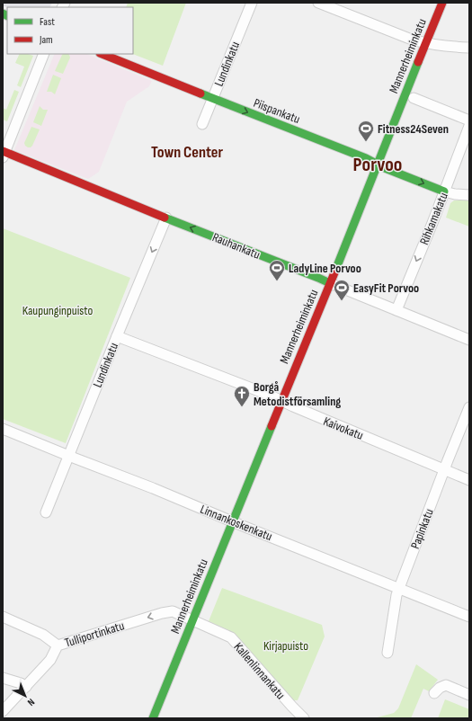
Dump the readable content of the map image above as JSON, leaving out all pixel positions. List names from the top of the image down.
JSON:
{
  "streets": {
    "main road": ["Mannerheiminkatu", "Piispankatu", "Rauhankatu"],
    "street": [
      "Lundinkatu",
      "Rihkamakatu",
      "Kaivokatu",
      "Linnankoskenkatu",
      "Papinkatu",
      "Tulliportinkatu",
      "Kallenlinnankatu"
    ]
  },
  "crossings": [
    ["Mannerheiminkatu", "Piispankatu"],
    ["Mannerheiminkatu", "Rauhankatu"],
    ["Mannerheiminkatu", "Kaivokatu"],
    ["Mannerheiminkatu", "Linnankoskenkatu"],
    ["Mannerheiminkatu", "Tulliportinkatu"],
    ["Mannerheiminkatu", "Kallenlinnankatu"],
    ["Lundinkatu", "Piispankatu"],
    ["Lundinkatu", "Rauhankatu"],
    ["Lundinkatu", "Kaivokatu"],
    ["Lundinkatu", "Linnankoskenkatu"],
    ["Piispankatu", "Rihkamakatu"],
    ["Rihkamakatu", "Rauhankatu"],
    ["Kaivokatu", "Papinkatu"],
    ["Linnankoskenkatu", "Papinkatu"],
    ["Tulliportinkatu", "Kallenlinnankatu"]
  ],
  "one_way": [
    "Piispankatu",
    "Rihkamakatu",
    "Rauhankatu",
    "Tulliportinkatu"
  ],
  "districts": ["Town Center", "Porvoo"],
  "parks": ["Kaupunginpuisto", "Kirjapuisto"],
  "places": {
    "sports": ["Fitness24Seven", "LadyLine Porvoo", "EasyFit Porvoo"],
    "church": ["Borgå Metodistförsamling"]
  },
  "legend": ["Fast", "Jam"],
  "north": "bottom right"
}
